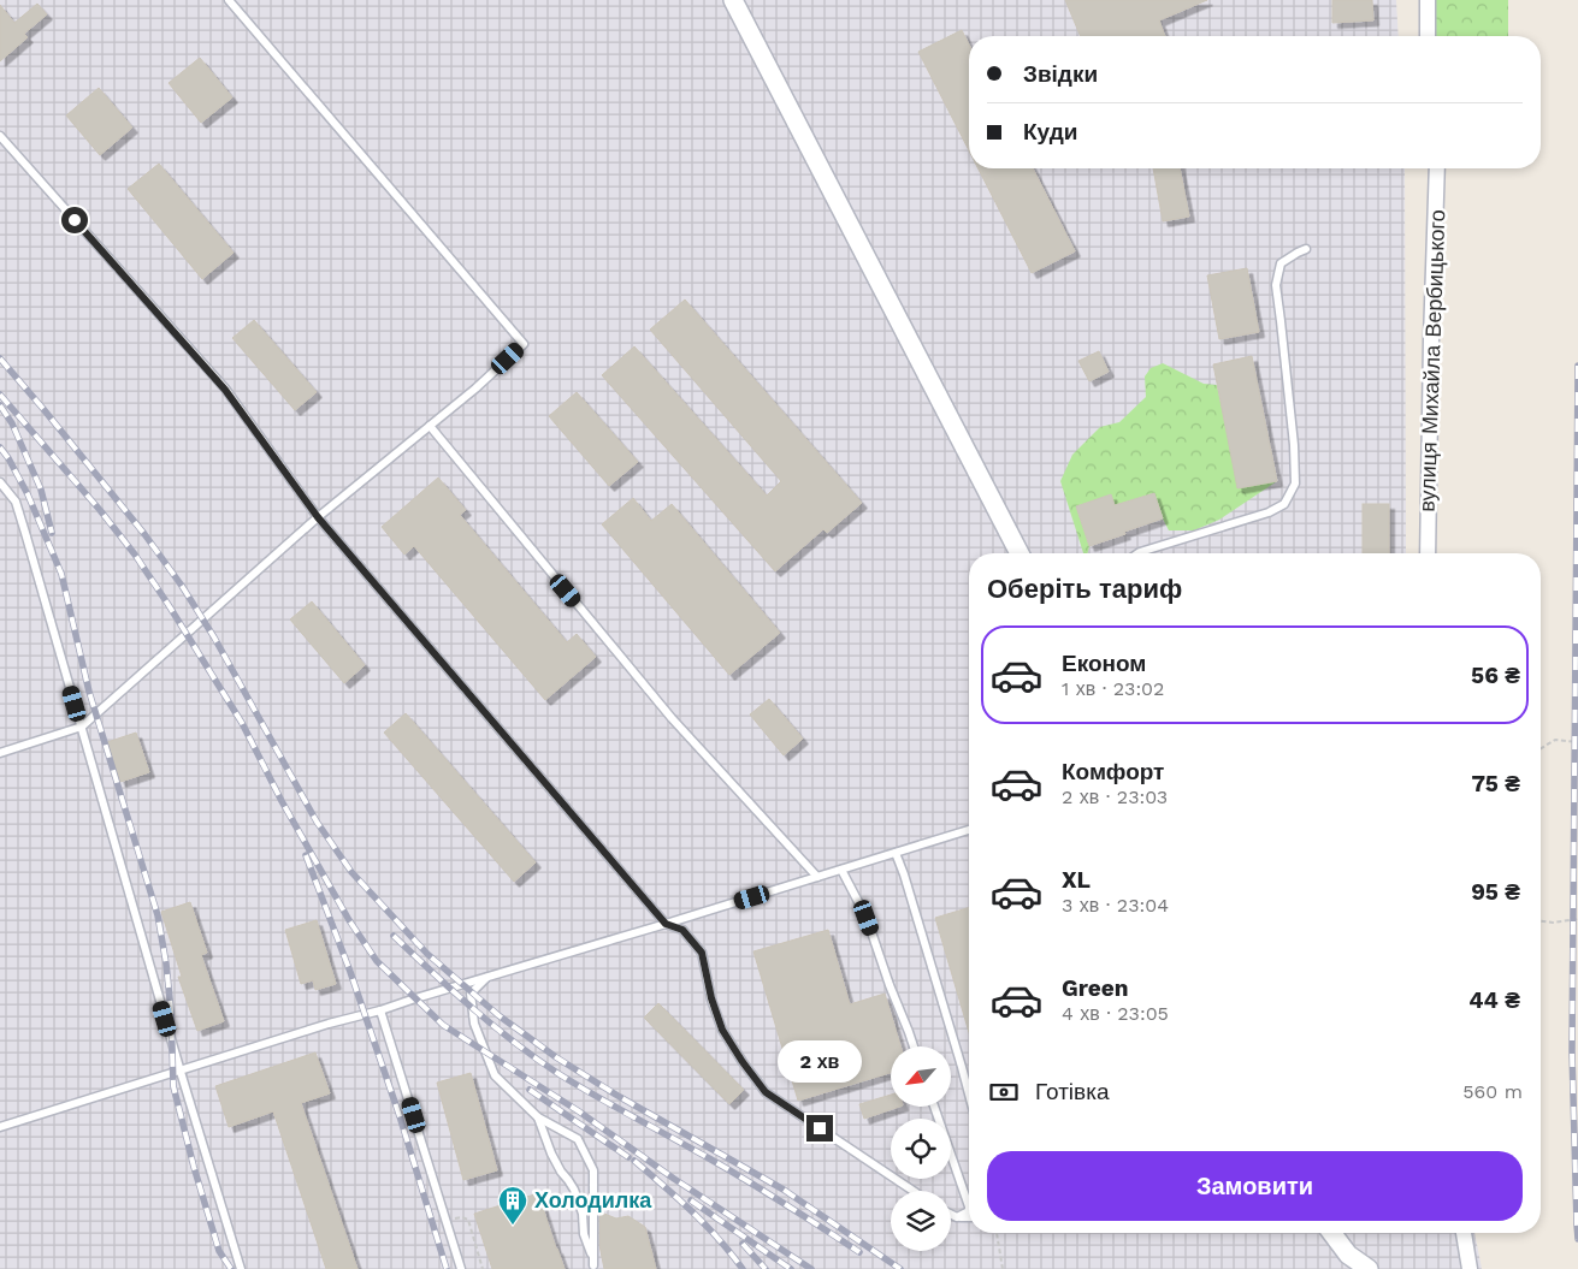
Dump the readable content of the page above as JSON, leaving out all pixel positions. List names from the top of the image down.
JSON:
{
  "streets": {
    "street": ["вулиця Михайла Вербицького"]
  },
  "places": {
    "building": ["Холодилка"]
  },
  "north": "bottom left",
  "page": {
    "banner": ["Звідки", "Куди"],
    "heading": "Оберіть тариф",
    "list": [
      {
        "name": "Економ",
        "note": "1 хв · 23:02",
        "value": "56 ₴"
      },
      {
        "name": "Комфорт",
        "note": "2 хв · 23:03",
        "value": "75 ₴"
      },
      {
        "name": "XL",
        "note": "3 хв · 23:04",
        "value": "95 ₴"
      },
      {
        "name": "Green",
        "note": "4 хв · 23:05",
        "value": "44 ₴"
      }
    ],
    "bubble": "2 хв",
    "pay": ["Готівка", "560 m"],
    "buttons": "Замовити"
  }
}
